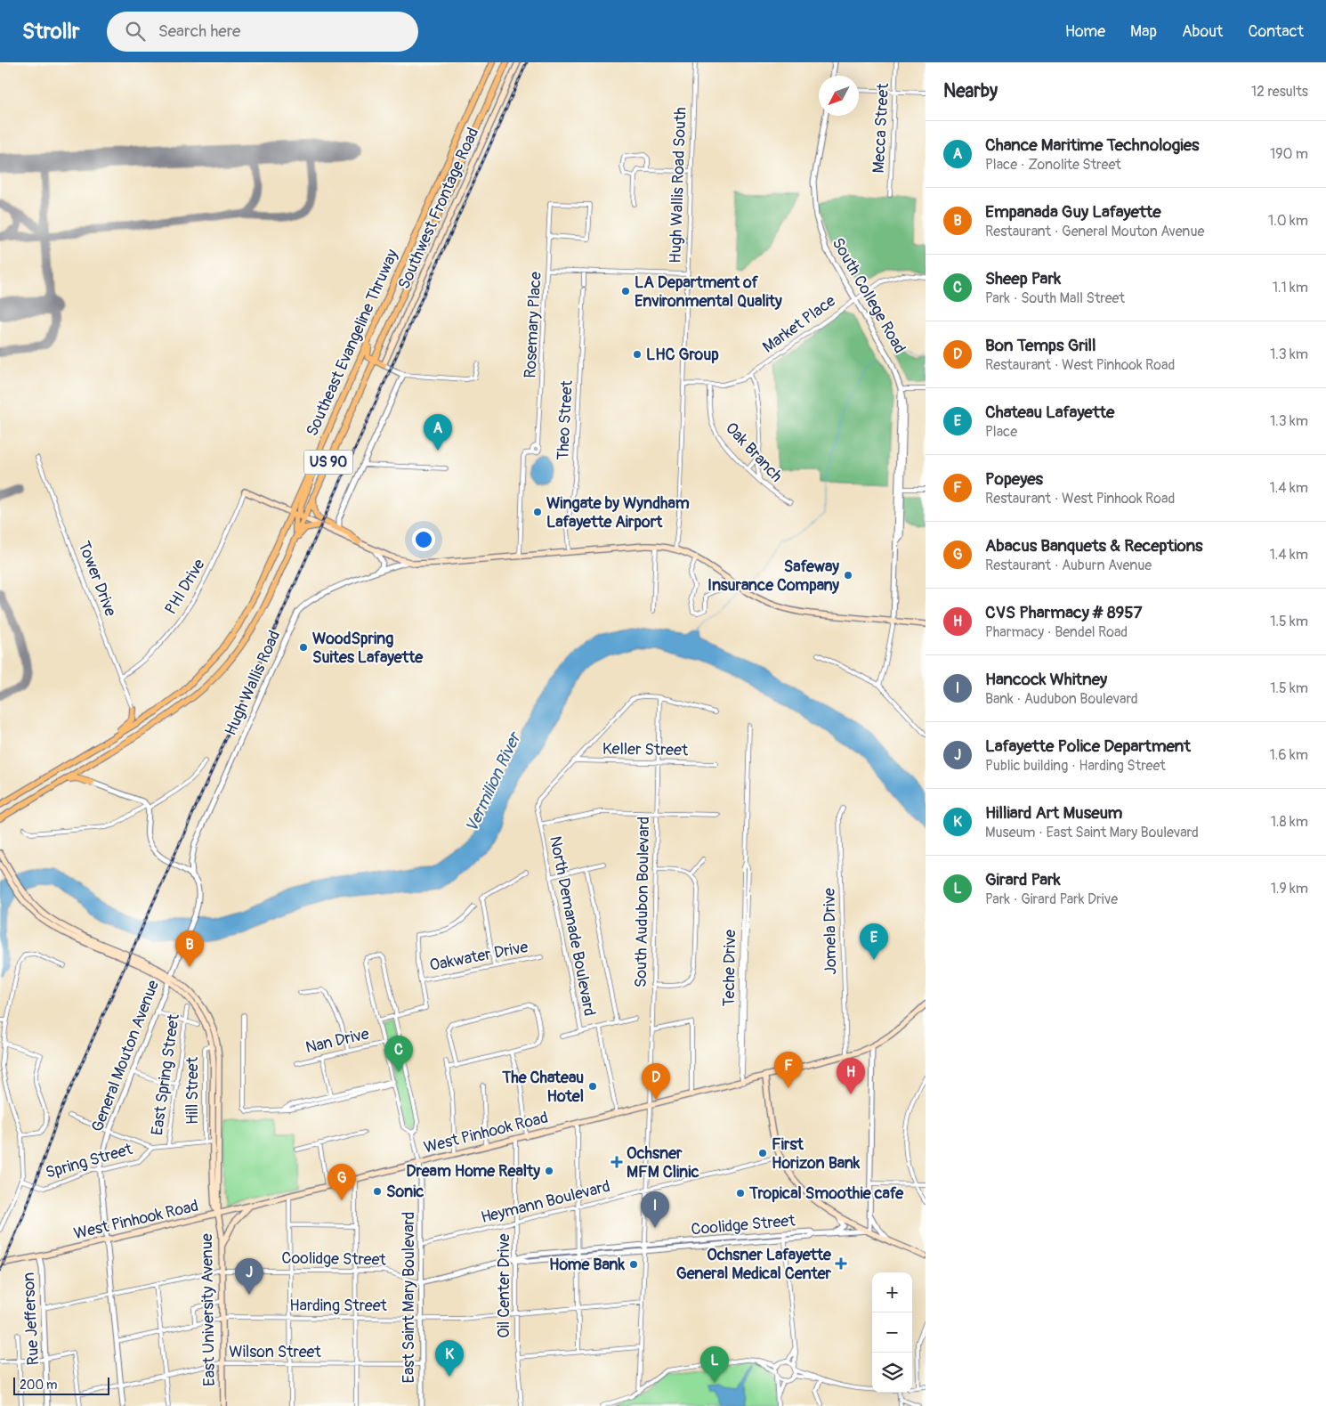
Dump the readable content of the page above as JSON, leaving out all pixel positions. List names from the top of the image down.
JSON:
{
  "streets": {
    "highway": ["Southeast Evangeline Thruway", "US 90"],
    "main road": ["Southwest Frontage Road", "West Pinhook Road", "East University Avenue"],
    "street": [
      "Mecca Street",
      "Hugh Wallis Road South",
      "South College Road",
      "Market Place",
      "Rosemary Place",
      "Theo Street",
      "Oak Branch",
      "Tower Drive",
      "PHI Drive",
      "Hugh Wallis Road",
      "Keller Street",
      "South Audubon Boulevard",
      "North Demanade Boulevard",
      "Jomela Drive",
      "Oakwater Drive",
      "Teche Drive",
      "Nan Drive",
      "General Mouton Avenue",
      "East Spring Street",
      "Hill Street",
      "Spring Street",
      "Heymann Boulevard",
      "Coolidge Street",
      "Oil Center Drive",
      "East Saint Mary Boulevard",
      "Harding Street",
      "Rue Jefferson",
      "Wilson Street"
    ]
  },
  "crossings": [
    ["Hugh Wallis Road South", "Market Place"],
    ["South College Road", "Market Place"],
    ["Market Place", "Oak Branch"],
    ["Southeast Evangeline Thruway", "US 90"],
    ["Tower Drive", "PHI Drive"],
    ["Hugh Wallis Road", "General Mouton Avenue"],
    ["Keller Street", "South Audubon Boulevard"],
    ["Keller Street", "North Demanade Boulevard"],
    ["South Audubon Boulevard", "North Demanade Boulevard"],
    ["South Audubon Boulevard", "West Pinhook Road"],
    ["South Audubon Boulevard", "Heymann Boulevard"],
    ["South Audubon Boulevard", "Coolidge Street"],
    ["South Audubon Boulevard", "Harding Street"],
    ["Jomela Drive", "West Pinhook Road"],
    ["Teche Drive", "West Pinhook Road"],
    ["General Mouton Avenue", "West Pinhook Road"],
    ["General Mouton Avenue", "Spring Street"],
    ["General Mouton Avenue", "Coolidge Street"],
    ["General Mouton Avenue", "Harding Street"],
    ["General Mouton Avenue", "East University Avenue"],
    ["General Mouton Avenue", "Wilson Street"],
    ["East Spring Street", "Spring Street"],
    ["Hill Street", "Spring Street"],
    ["Hill Street", "East University Avenue"],
    ["West Pinhook Road", "Oil Center Drive"],
    ["West Pinhook Road", "East Saint Mary Boulevard"],
    ["West Pinhook Road", "East University Avenue"],
    ["West Pinhook Road", "Rue Jefferson"],
    ["Spring Street", "East University Avenue"],
    ["Heymann Boulevard", "Oil Center Drive"],
    ["Heymann Boulevard", "East Saint Mary Boulevard"],
    ["Coolidge Street", "Oil Center Drive"],
    ["Coolidge Street", "East Saint Mary Boulevard"],
    ["Coolidge Street", "East University Avenue"],
    ["Coolidge Street", "Rue Jefferson"],
    ["Oil Center Drive", "Harding Street"],
    ["East Saint Mary Boulevard", "Harding Street"],
    ["East Saint Mary Boulevard", "Wilson Street"],
    ["Harding Street", "East University Avenue"],
    ["East University Avenue", "Wilson Street"]
  ],
  "water": ["Vermilion River"],
  "places": {
    "other": [
      "LA Department of Environmental Quality",
      "LHC Group",
      "Wingate by Wyndham Lafayette Airport",
      "Safeway Insurance Company",
      "WoodSpring Suites Lafayette",
      "The Chateau Hotel",
      "First Horizon Bank",
      "Dream Home Realty",
      "Sonic",
      "Tropical Smoothie cafe",
      "Home Bank"
    ],
    "health": ["Ochsner MFM Clinic", "Ochsner Lafayette General Medical Center"]
  },
  "scale_bar": "200 m",
  "north": "bottom left",
  "page": {
    "header": "Strollr",
    "search": "Search here",
    "nav": [
      "Home",
      "Map",
      "About",
      "Contact"
    ],
    "heading": ["Nearby", "12 results"],
    "list": [
      {
        "mark": "A",
        "name": "Chance Maritime Technologies",
        "note": "Place · Zonolite Street",
        "value": "190 m"
      },
      {
        "mark": "B",
        "name": "Empanada Guy Lafayette",
        "note": "Restaurant · General Mouton Avenue",
        "value": "1.0 km"
      },
      {
        "mark": "C",
        "name": "Sheep Park",
        "note": "Park · South Mall Street",
        "value": "1.1 km"
      },
      {
        "mark": "D",
        "name": "Bon Temps Grill",
        "note": "Restaurant · West Pinhook Road",
        "value": "1.3 km"
      },
      {
        "mark": "E",
        "name": "Chateau Lafayette",
        "note": "Place",
        "value": "1.3 km"
      },
      {
        "mark": "F",
        "name": "Popeyes",
        "note": "Restaurant · West Pinhook Road",
        "value": "1.4 km"
      },
      {
        "mark": "G",
        "name": "Abacus Banquets & Receptions",
        "note": "Restaurant · Auburn Avenue",
        "value": "1.4 km"
      },
      {
        "mark": "H",
        "name": "CVS Pharmacy # 8957",
        "note": "Pharmacy · Bendel Road",
        "value": "1.5 km"
      },
      {
        "mark": "I",
        "name": "Hancock Whitney",
        "note": "Bank · Audubon Boulevard",
        "value": "1.5 km"
      },
      {
        "mark": "J",
        "name": "Lafayette Police Department",
        "note": "Public building · Harding Street",
        "value": "1.6 km"
      },
      {
        "mark": "K",
        "name": "Hilliard Art Museum",
        "note": "Museum · East Saint Mary Boulevard",
        "value": "1.8 km"
      },
      {
        "mark": "L",
        "name": "Girard Park",
        "note": "Park · Girard Park Drive",
        "value": "1.9 km"
      }
    ],
    "pins": [
      "A",
      "E",
      "B",
      "C",
      "F",
      "H",
      "D",
      "G",
      "I",
      "J",
      "K",
      "L"
    ],
    "map_buttons": ["+", "−"],
    "scale": "200 m"
  }
}
